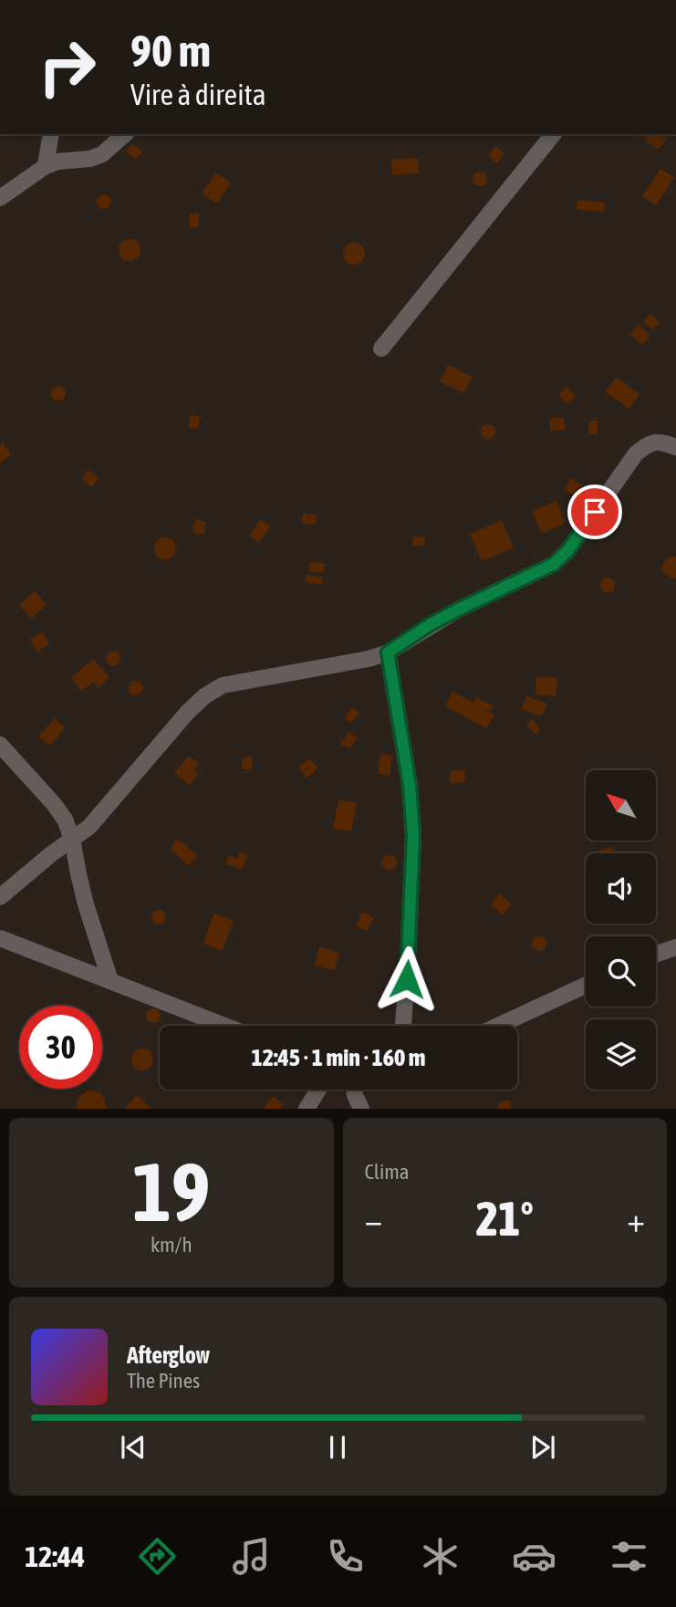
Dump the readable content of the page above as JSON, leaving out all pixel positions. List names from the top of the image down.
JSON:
{
  "north": "top left",
  "page": {
    "turn": ["90 m", "Vire à direita"],
    "limit": "30",
    "trip": "12:45 · 1 min · 160 m",
    "tile": [
      ["19", "km/h"],
      "Clima"
    ],
    "heat": ["−", "21°", "+"],
    "song": ["Afterglow", "The Pines"],
    "tabs": "12:44"
  }
}
